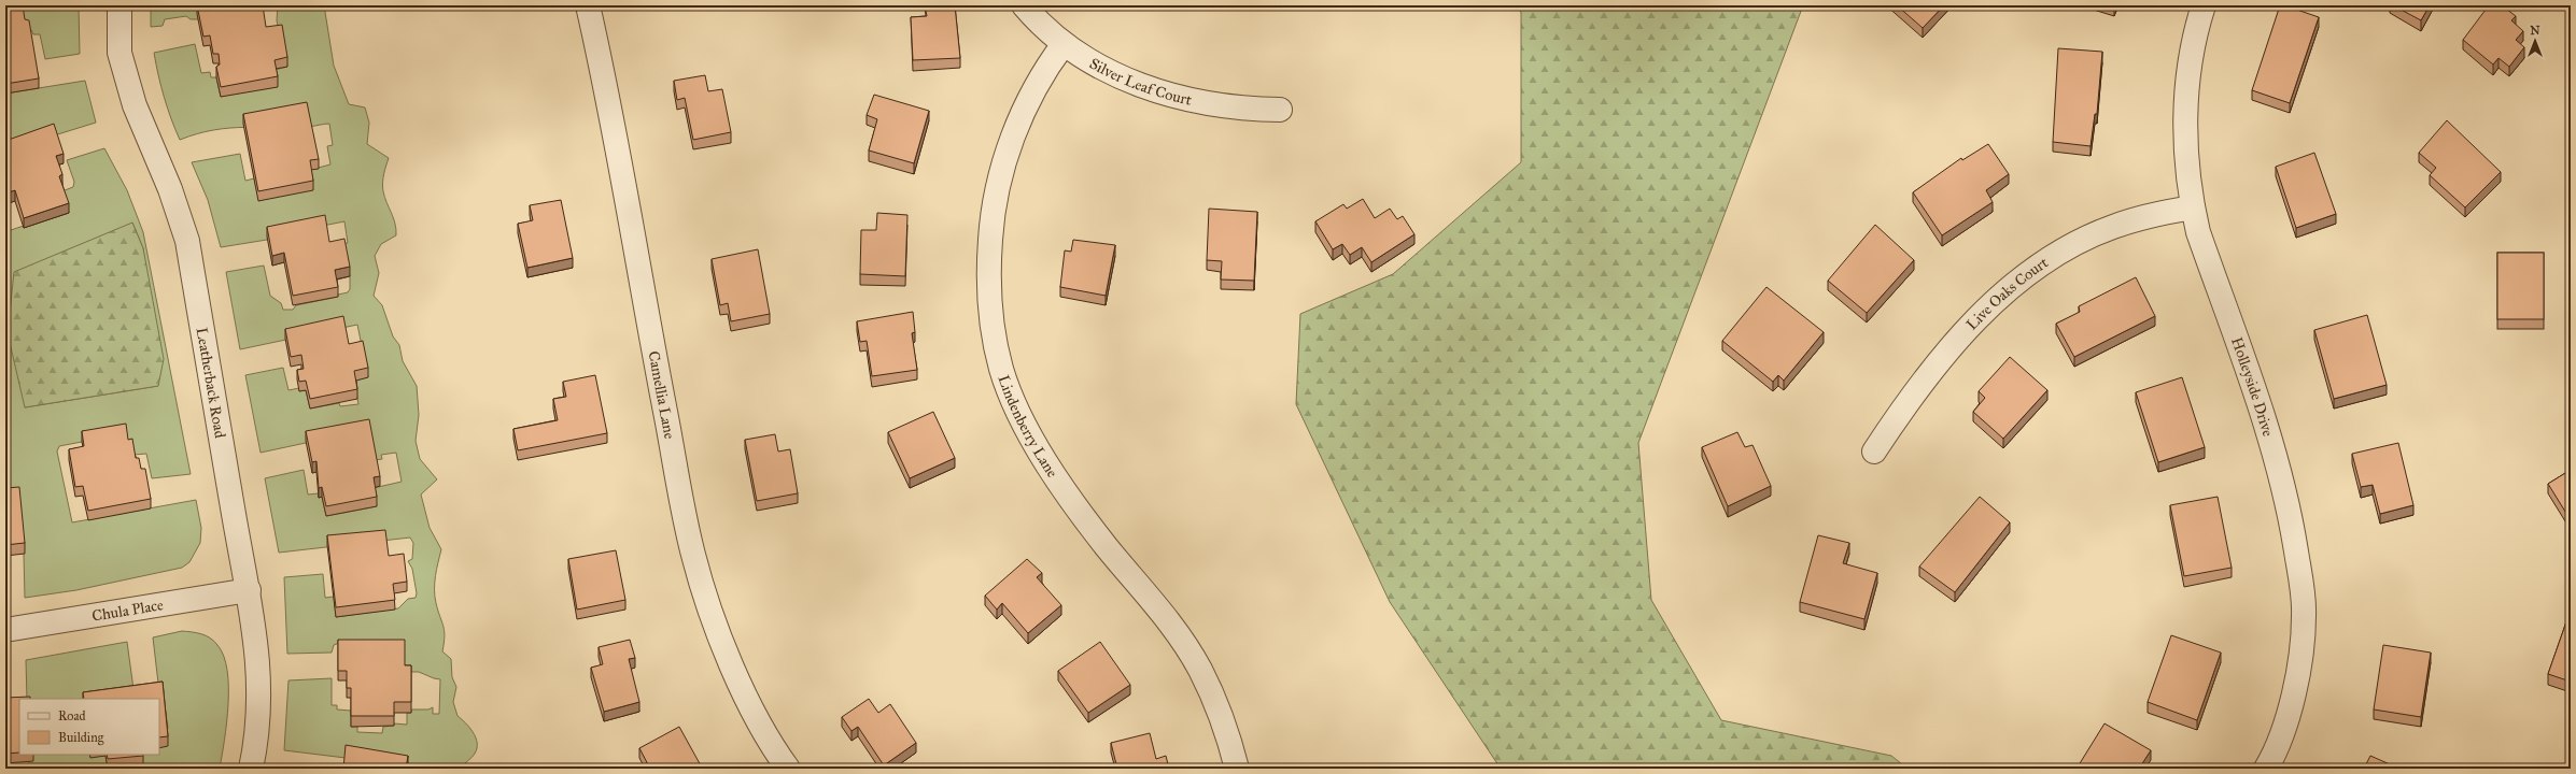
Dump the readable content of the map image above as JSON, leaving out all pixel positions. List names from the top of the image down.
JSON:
{
  "streets": {
    "street": [
      "Silver Leaf Court",
      "Live Oaks Court",
      "Leatherback Road",
      "Holleyside Drive",
      "Camellia Lane",
      "Lindenberry Lane",
      "Chula Place"
    ]
  },
  "crossings": [
    ["Silver Leaf Court", "Lindenberry Lane"],
    ["Live Oaks Court", "Holleyside Drive"],
    ["Leatherback Road", "Chula Place"]
  ],
  "legend": ["Road", "Building"],
  "north": "top"
}
